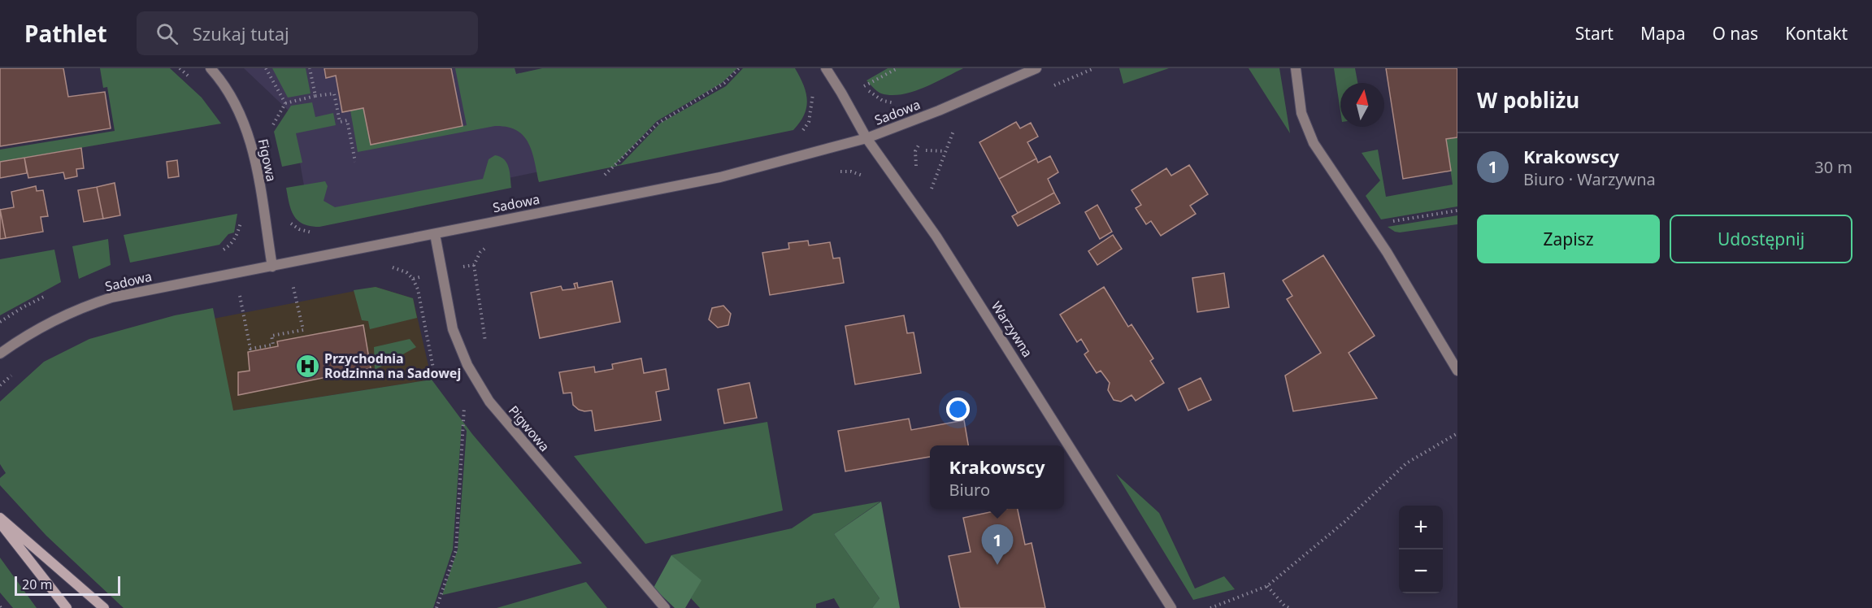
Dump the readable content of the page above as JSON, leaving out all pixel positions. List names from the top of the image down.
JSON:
{
  "streets": {
    "street": [
      "Sadowa",
      "Figowa",
      "Warzywna",
      "Pigwowa"
    ]
  },
  "crossings": [
    ["Sadowa", "Figowa"],
    ["Sadowa", "Warzywna"],
    ["Sadowa", "Pigwowa"]
  ],
  "places": {
    "hospital": ["Przychodnia Rodzinna na Sadowej"]
  },
  "scale_bar": "20 m",
  "north": "top",
  "page": {
    "header": "Pathlet",
    "search": "Szukaj tutaj",
    "nav": [
      "Start",
      "Mapa",
      "O nas",
      "Kontakt"
    ],
    "heading": "W pobliżu",
    "list": [
      {
        "mark": "1",
        "name": "Krakowscy",
        "note": "Biuro · Warzywna",
        "value": "30 m"
      }
    ],
    "buttons": ["Zapisz", "Udostępnij"],
    "popup": ["Krakowscy", "Biuro"],
    "map_buttons": ["+", "−"],
    "pins": "1",
    "scale": "20 m"
  }
}
